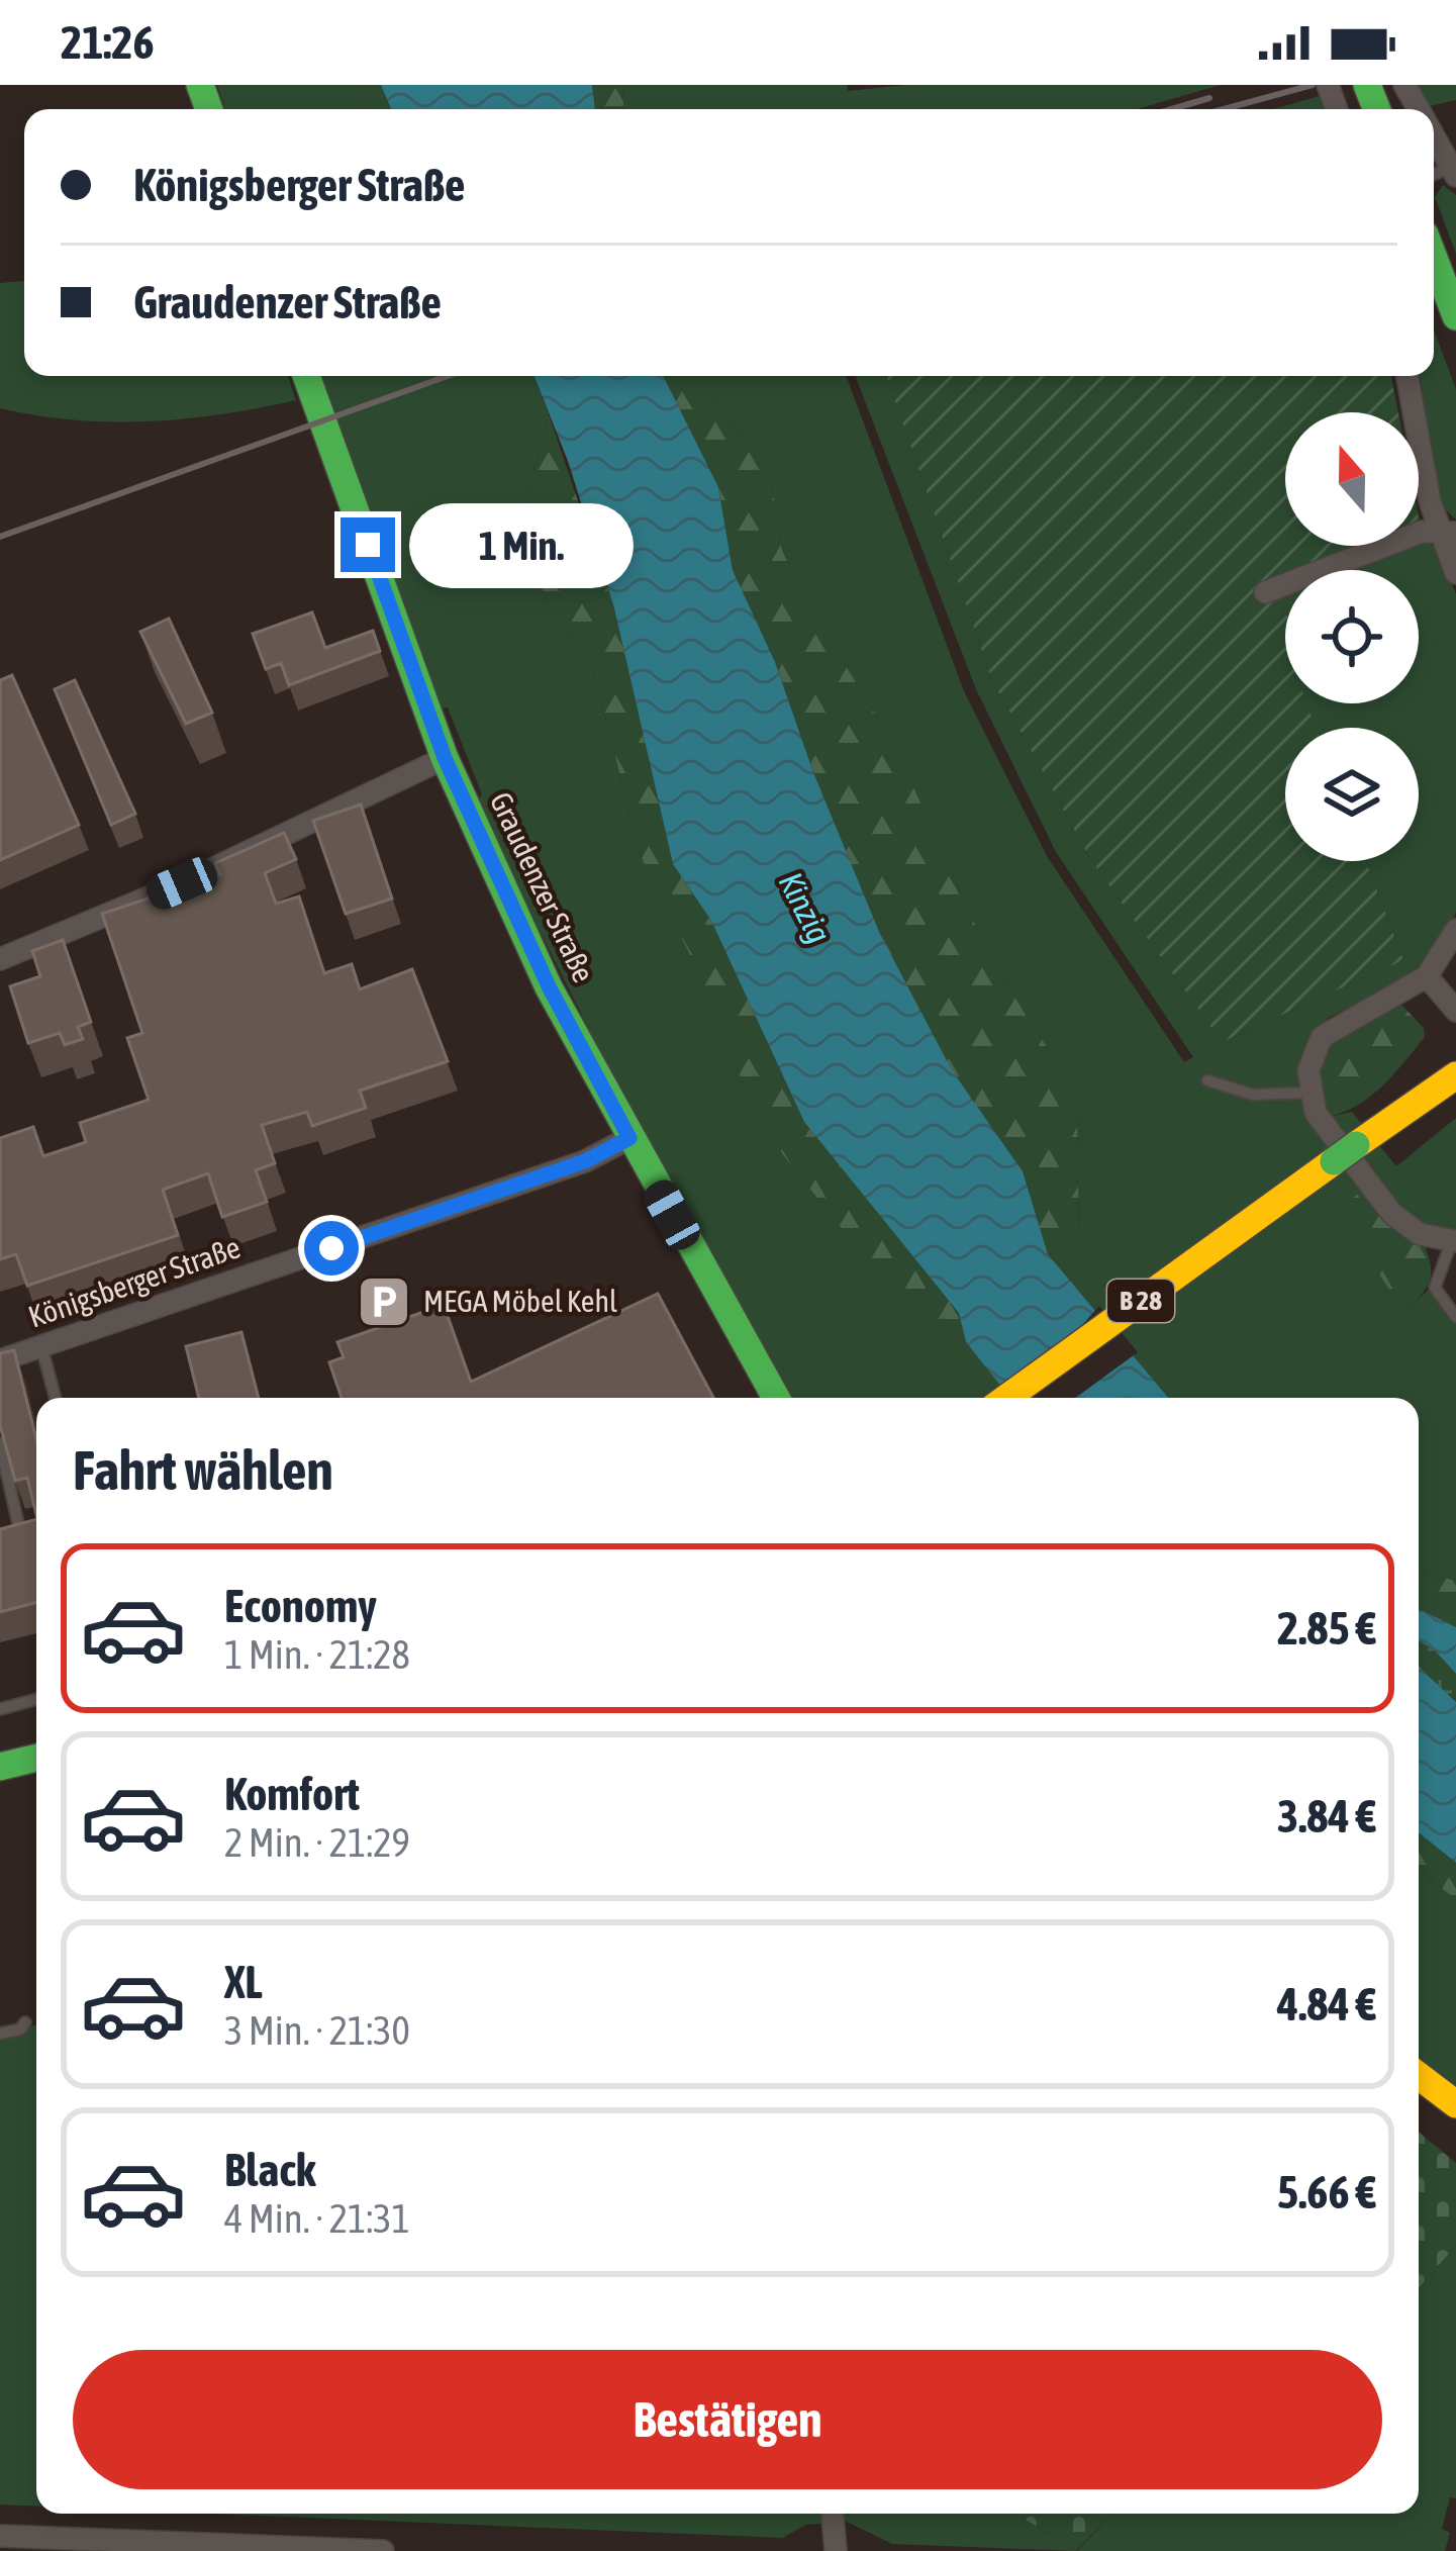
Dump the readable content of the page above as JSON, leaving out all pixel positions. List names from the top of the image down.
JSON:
{
  "streets": {
    "main road": ["Graudenzer Straße", "B 28"],
    "street": ["Königsberger Straße"]
  },
  "crossings": [
    ["Graudenzer Straße", "Königsberger Straße"]
  ],
  "water": ["Kinzig"],
  "places": {
    "parking": ["MEGA Möbel Kehl"]
  },
  "north": "top",
  "page": {
    "status": "21:26",
    "banner": ["Königsberger Straße", "Graudenzer Straße"],
    "bubble": "1 Min.",
    "heading": "Fahrt wählen",
    "list": [
      {
        "name": "Economy",
        "note": "1 Min. · 21:28",
        "value": "2.85 €"
      },
      {
        "name": "Komfort",
        "note": "2 Min. · 21:29",
        "value": "3.84 €"
      },
      {
        "name": "XL",
        "note": "3 Min. · 21:30",
        "value": "4.84 €"
      },
      {
        "name": "Black",
        "note": "4 Min. · 21:31",
        "value": "5.66 €"
      }
    ],
    "buttons": "Bestätigen"
  }
}
